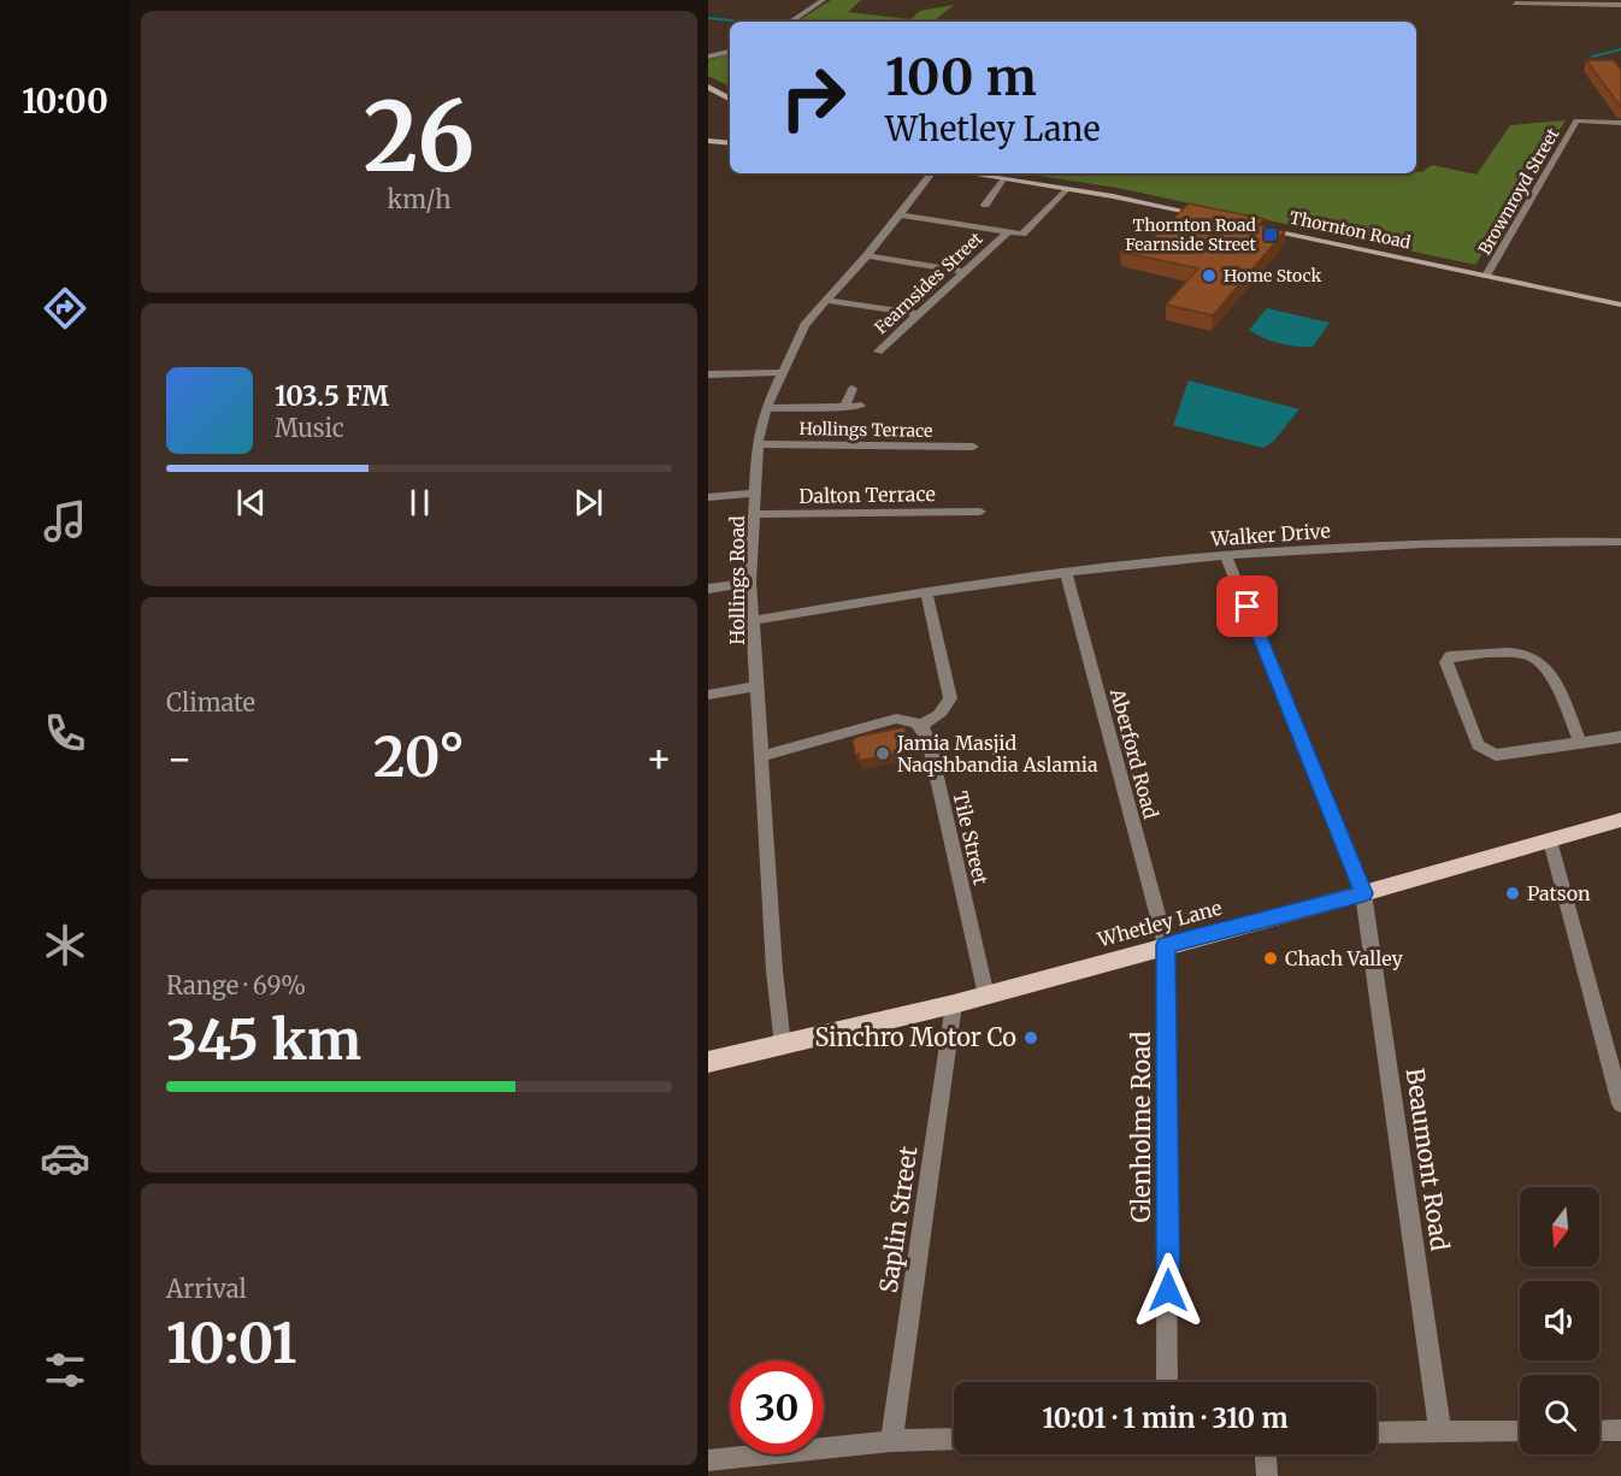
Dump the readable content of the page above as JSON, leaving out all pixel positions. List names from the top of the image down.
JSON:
{
  "streets": {
    "main road": ["Thornton Road", "Whetley Lane"],
    "street": [
      "Brownroyd Street",
      "Fearnsides Street",
      "Hollings Terrace",
      "Dalton Terrace",
      "Walker Drive",
      "Hollings Road",
      "Aberford Road",
      "Tile Street",
      "Glenholme Road",
      "Beaumont Road",
      "Saplin Street"
    ]
  },
  "crossings": [
    ["Brownroyd Street", "Thornton Road"],
    ["Hollings Terrace", "Hollings Road"],
    ["Dalton Terrace", "Hollings Road"],
    ["Walker Drive", "Hollings Road"],
    ["Walker Drive", "Aberford Road"],
    ["Walker Drive", "Beaumont Road"],
    ["Hollings Road", "Whetley Lane"],
    ["Aberford Road", "Whetley Lane"],
    ["Aberford Road", "Glenholme Road"],
    ["Tile Street", "Whetley Lane"],
    ["Whetley Lane", "Glenholme Road"],
    ["Whetley Lane", "Beaumont Road"],
    ["Whetley Lane", "Saplin Street"]
  ],
  "places": {
    "transit": ["Thornton Road Fearnside Street"],
    "other": [
      "Home Stock",
      "Jamia Masjid Naqshbandia Aslamia",
      "Patson",
      "Chach Valley",
      "Sinchro Motor Co"
    ]
  },
  "north": "bottom",
  "page": {
    "tabs": "10:00",
    "tile": [
      ["26", "km/h"],
      "Climate",
      ["Range · 69%", "345 km"],
      ["Arrival", "10:01"]
    ],
    "turn": ["100 m", "Whetley Lane"],
    "song": ["103.5 FM", "Music"],
    "heat": ["−", "20°", "+"],
    "limit": "30",
    "trip": "10:01 · 1 min · 310 m"
  }
}
